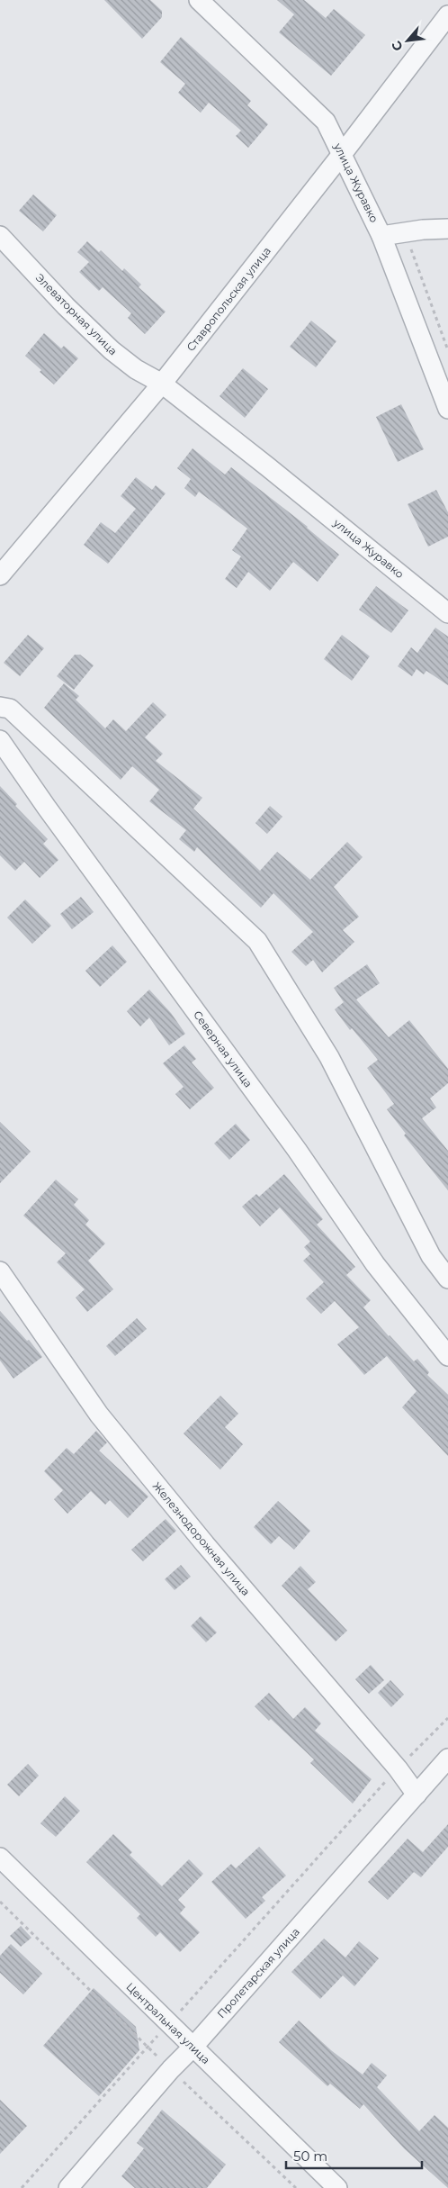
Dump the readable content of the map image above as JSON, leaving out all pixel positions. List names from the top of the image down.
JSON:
{
  "streets": {
    "street": [
      "улица Журавко",
      "Ставропольская улица",
      "Элеваторная улица",
      "Северная улица",
      "Железнодорожная улица",
      "Пролетарская улица",
      "Центральная улица"
    ]
  },
  "crossings": [
    ["улица Журавко", "Ставропольская улица"],
    ["улица Журавко", "Элеваторная улица"],
    ["Ставропольская улица", "Элеваторная улица"],
    ["Железнодорожная улица", "Пролетарская улица"],
    ["Пролетарская улица", "Центральная улица"]
  ],
  "scale_bar": "50 m",
  "north": "bottom left"
}
